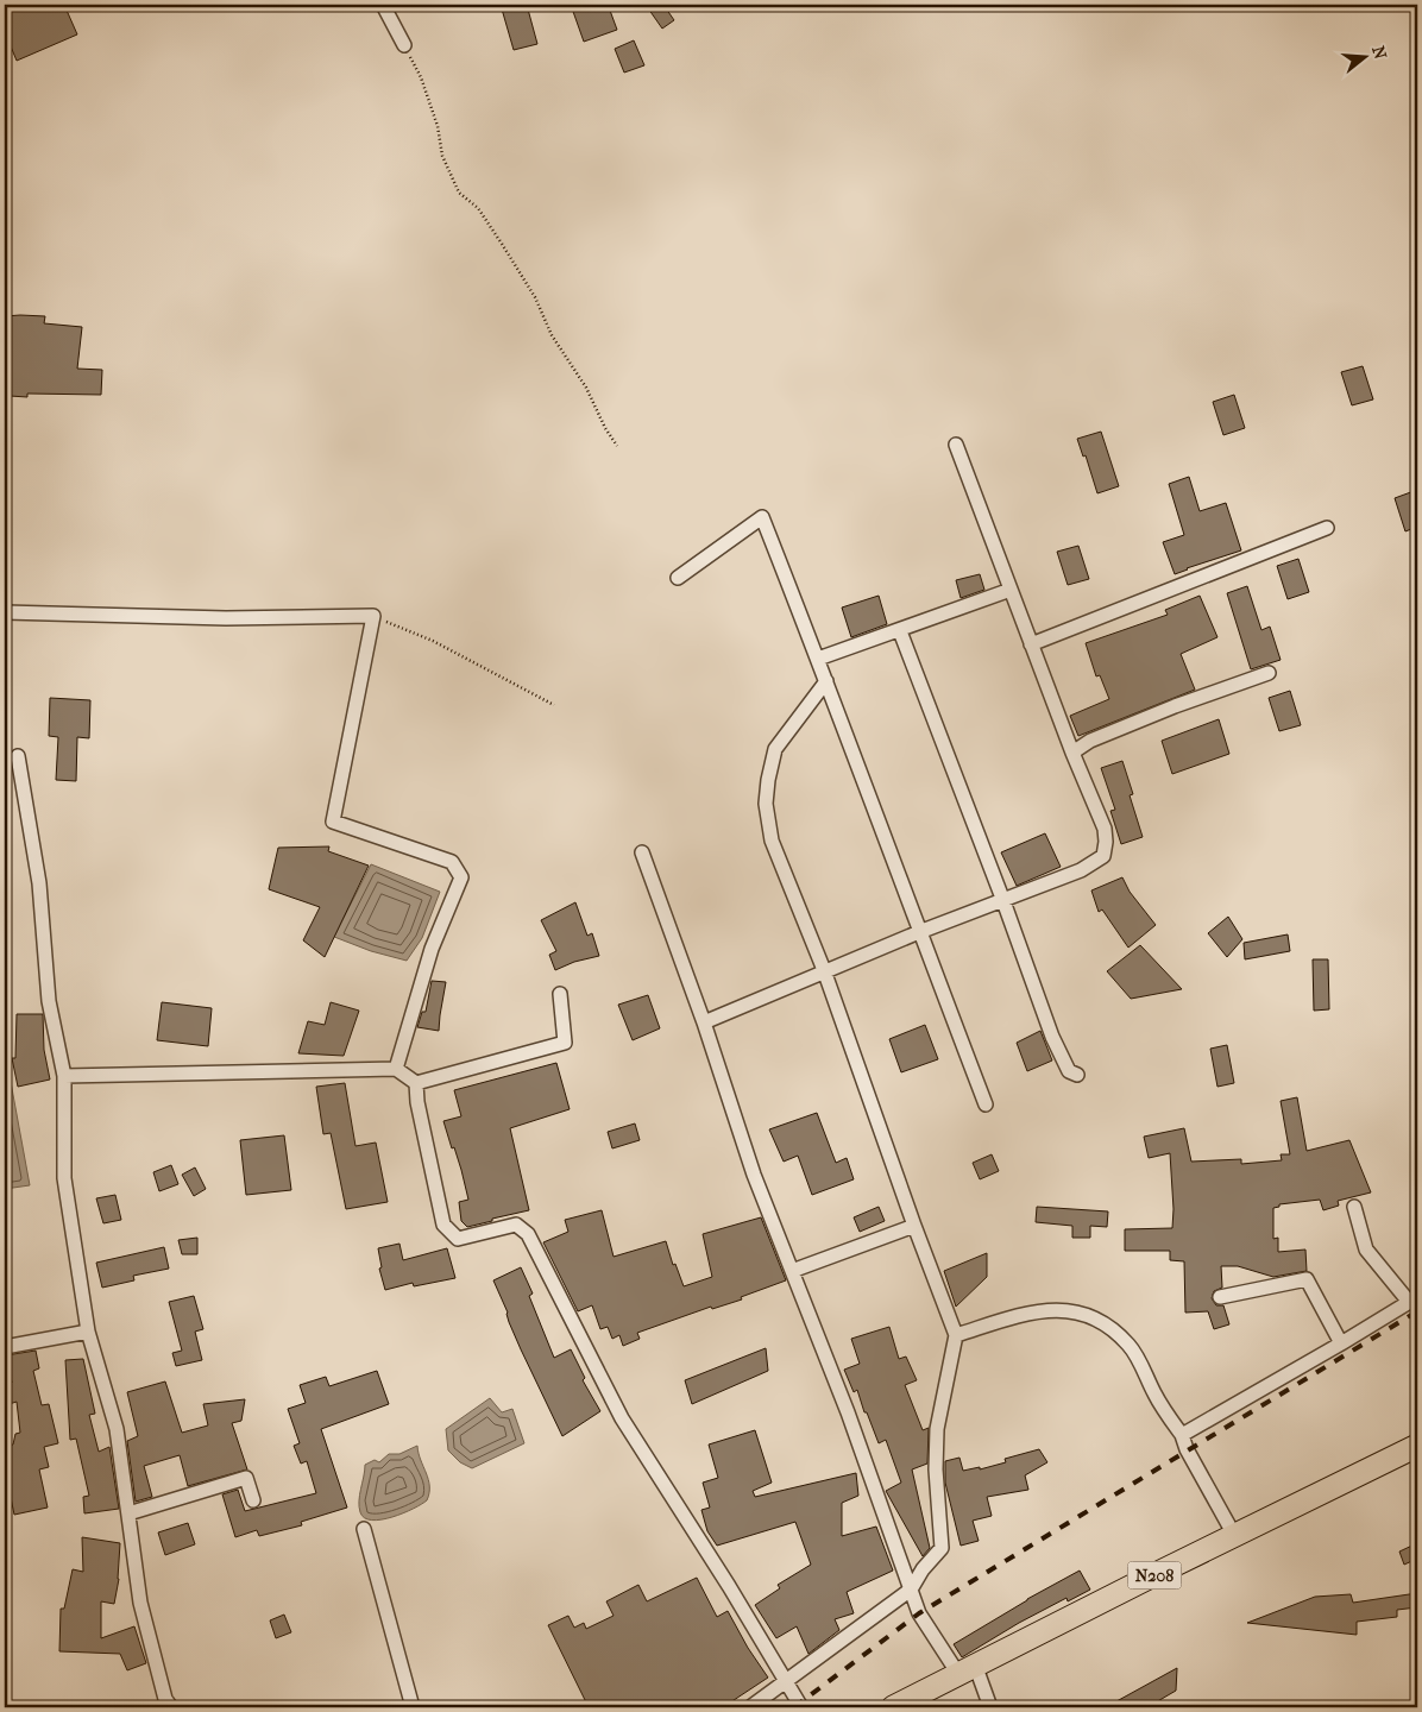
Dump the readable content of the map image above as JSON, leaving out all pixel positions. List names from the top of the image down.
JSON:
{
  "streets": {
    "highway": ["N208"]
  },
  "north": "right"
}
